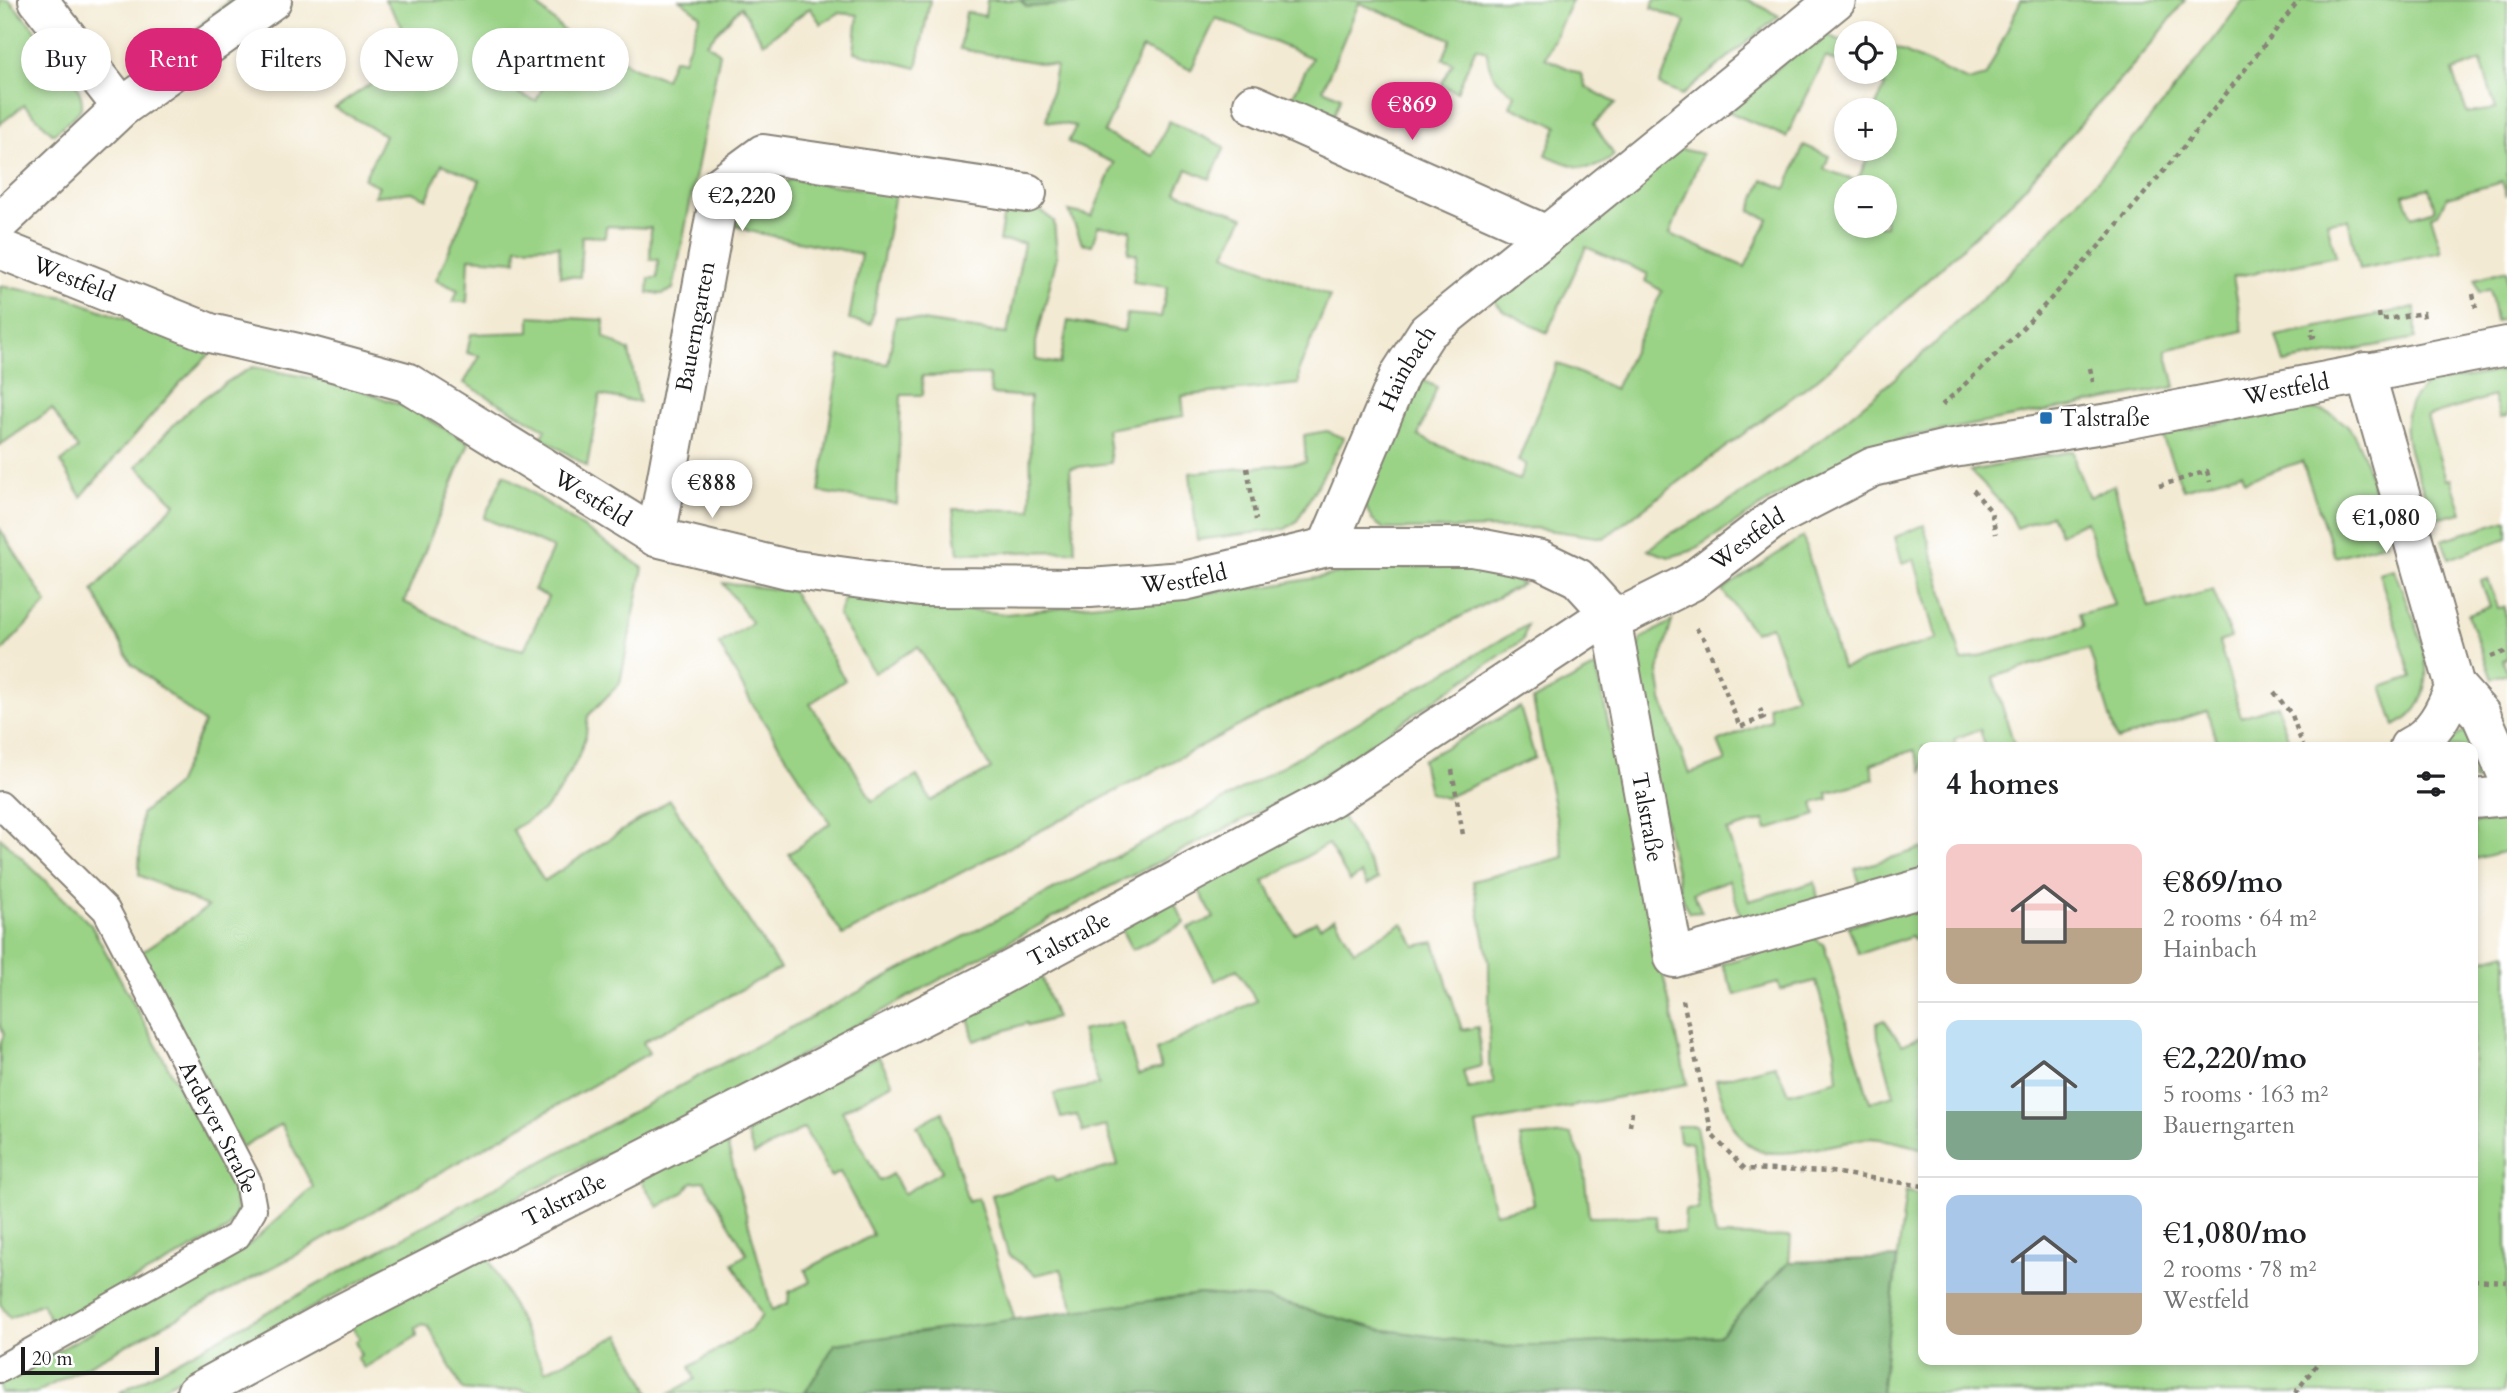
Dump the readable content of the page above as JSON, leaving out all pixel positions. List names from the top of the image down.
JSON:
{
  "streets": {
    "street": [
      "Westfeld",
      "Bauerngarten",
      "Hainbach",
      "Talstraße"
    ],
    "lane": ["Ardeyer Straße"]
  },
  "crossings": [
    ["Westfeld", "Bauerngarten"],
    ["Westfeld", "Hainbach"],
    ["Westfeld", "Talstraße"]
  ],
  "places": {
    "transit": ["Talstraße"]
  },
  "scale_bar": "20 m",
  "page": {
    "map_buttons": ["+", "−"],
    "chip": [
      "Buy",
      "Rent",
      "Filters",
      "New",
      "Apartment"
    ],
    "price": [
      "€869",
      "€2,220",
      "€888",
      "€1,080"
    ],
    "heading": "4 homes",
    "list": [
      {
        "name": "€869/mo",
        "note": "2 rooms · 64 m² · Hainbach"
      },
      {
        "name": "€2,220/mo",
        "note": "5 rooms · 163 m² · Bauerngarten"
      },
      {
        "name": "€1,080/mo",
        "note": "2 rooms · 78 m² · Westfeld"
      }
    ],
    "scale": "20 m"
  }
}
